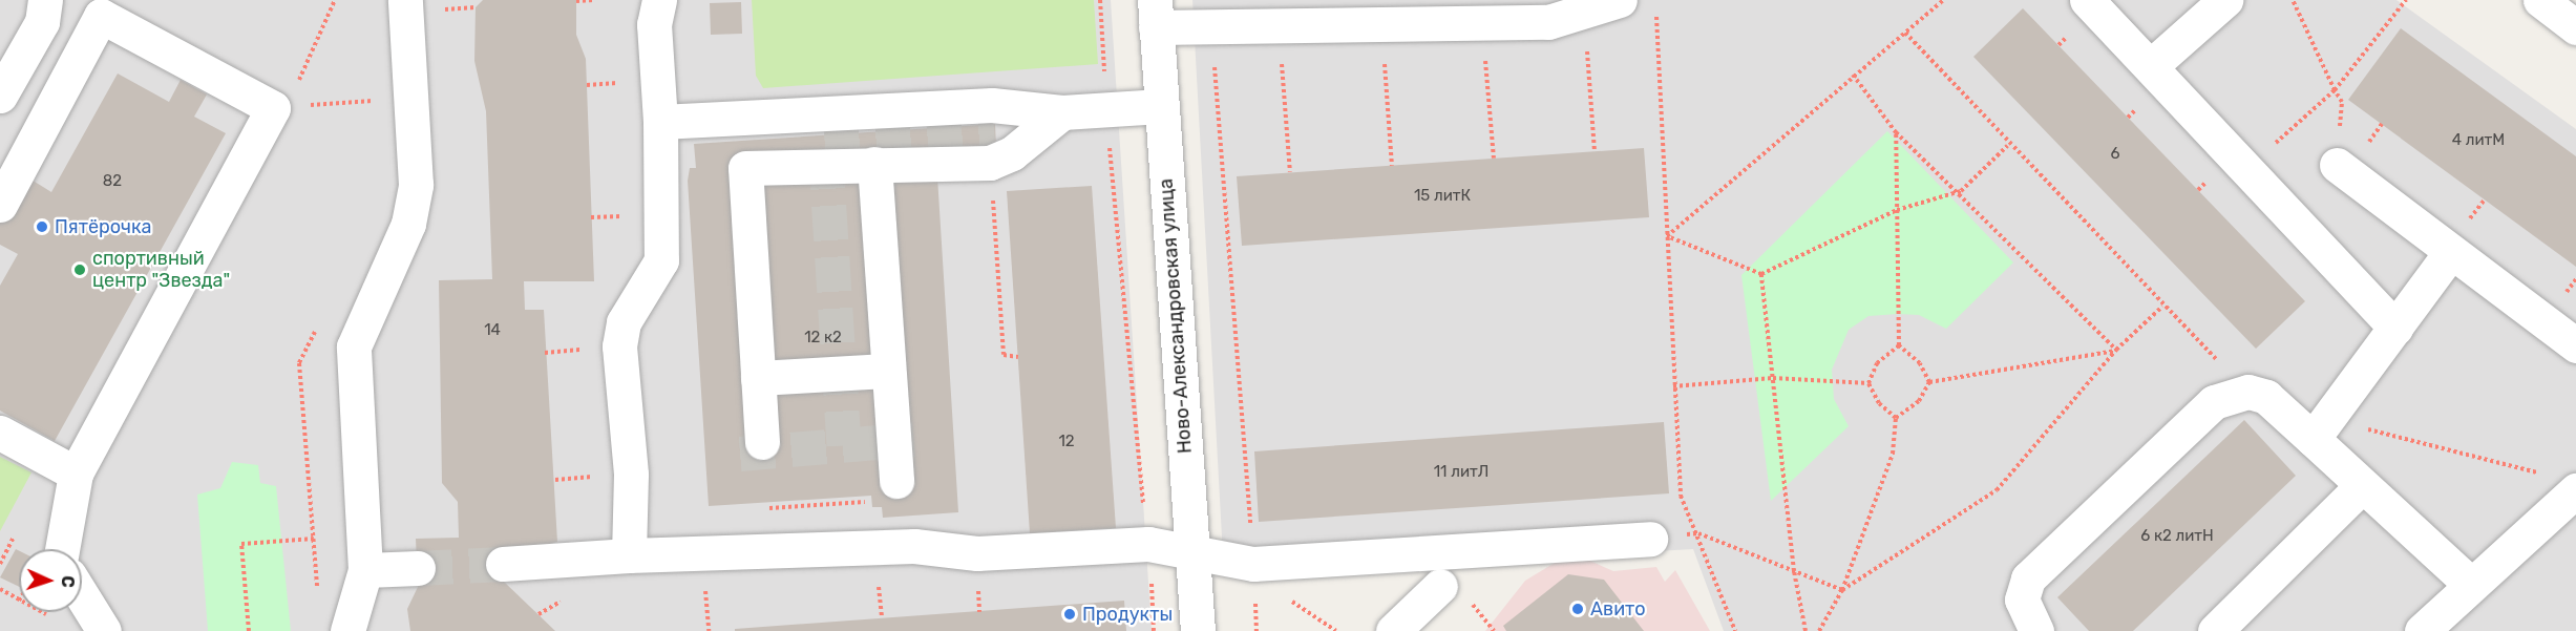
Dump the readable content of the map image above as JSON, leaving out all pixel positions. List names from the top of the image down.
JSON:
{
  "streets": {
    "street": ["Ново-Александровская улица"]
  },
  "places": [
    "Пятёрочка",
    "спортивный центр \"Звезда\"",
    "Авито",
    "Продукты"
  ],
  "house_numbers": [
    "4 литМ",
    "6",
    "82",
    "15 литК",
    "14",
    "12 к2",
    "12",
    "11 литЛ",
    "6 к2 литН"
  ],
  "north": "right"
}
